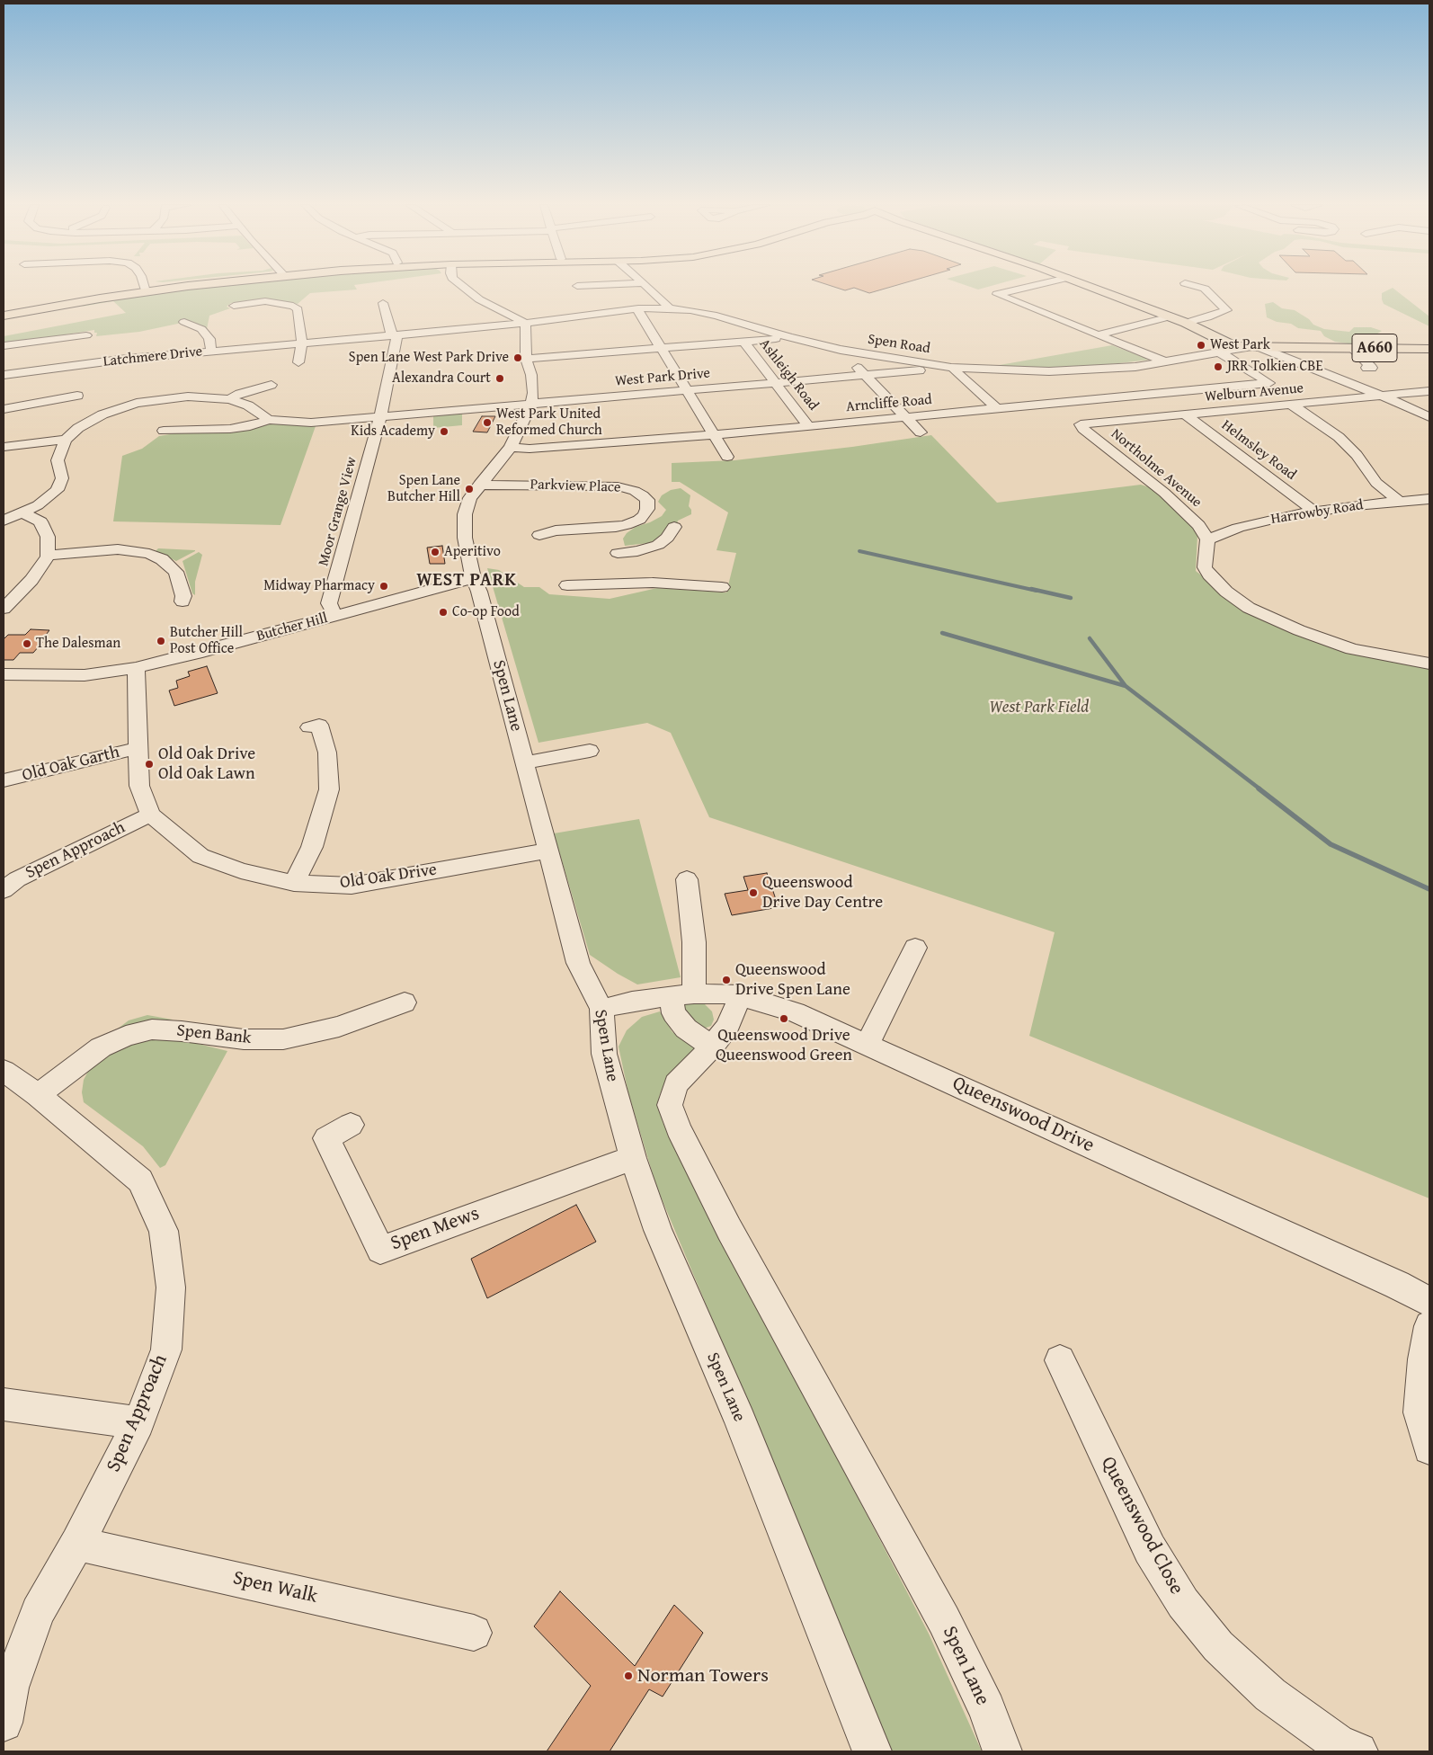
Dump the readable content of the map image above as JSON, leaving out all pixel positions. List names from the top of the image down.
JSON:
{
  "streets": {
    "highway": ["A660"],
    "street": [
      "Spen Road",
      "Latchmere Drive",
      "Ashleigh Road",
      "West Park Drive",
      "Welburn Avenue",
      "Arncliffe Road",
      "Helmsley Road",
      "Northolme Avenue",
      "Parkview Place",
      "Moor Grange View",
      "Harrowby Road",
      "Butcher Hill",
      "Spen Lane",
      "Old Oak Garth",
      "Spen Approach",
      "Old Oak Drive",
      "Spen Bank",
      "Queenswood Drive",
      "Spen Mews",
      "Queenswood Close",
      "Spen Walk"
    ]
  },
  "crossings": [
    ["Spen Road", "A660"],
    ["Spen Road", "Latchmere Drive"],
    ["Spen Road", "West Park Drive"],
    ["Spen Road", "Arncliffe Road"],
    ["Spen Road", "Moor Grange View"],
    ["Spen Road", "Spen Lane"],
    ["Latchmere Drive", "Moor Grange View"],
    ["Ashleigh Road", "West Park Drive"],
    ["Ashleigh Road", "Arncliffe Road"],
    ["West Park Drive", "Moor Grange View"],
    ["West Park Drive", "Spen Lane"],
    ["Welburn Avenue", "Helmsley Road"],
    ["Welburn Avenue", "Northolme Avenue"],
    ["Arncliffe Road", "Spen Lane"],
    ["Helmsley Road", "Harrowby Road"],
    ["Northolme Avenue", "Harrowby Road"],
    ["Parkview Place", "Spen Lane"],
    ["Moor Grange View", "Butcher Hill"],
    ["Butcher Hill", "Spen Lane"],
    ["Spen Lane", "Old Oak Drive"],
    ["Spen Lane", "Queenswood Drive"],
    ["Spen Lane", "Spen Mews"],
    ["Spen Approach", "Old Oak Drive"],
    ["Spen Approach", "Spen Bank"],
    ["Spen Approach", "Spen Walk"]
  ],
  "districts": ["WEST PARK"],
  "parks": ["West Park Field"],
  "places": [
    "West Park",
    "Spen Lane West Park Drive",
    "JRR Tolkien CBE",
    "Alexandra Court",
    "West Park United Reformed Church",
    "Kids Academy",
    "Spen Lane Butcher Hill",
    "Aperitivo",
    "Midway Pharmacy",
    "Co-op Food",
    "Butcher Hill Post Office",
    "The Dalesman",
    "Old Oak Drive Old Oak Lawn",
    "Queenswood Drive Day Centre",
    "Queenswood Drive Spen Lane",
    "Queenswood Drive Queenswood Green",
    "Norman Towers"
  ]
}
